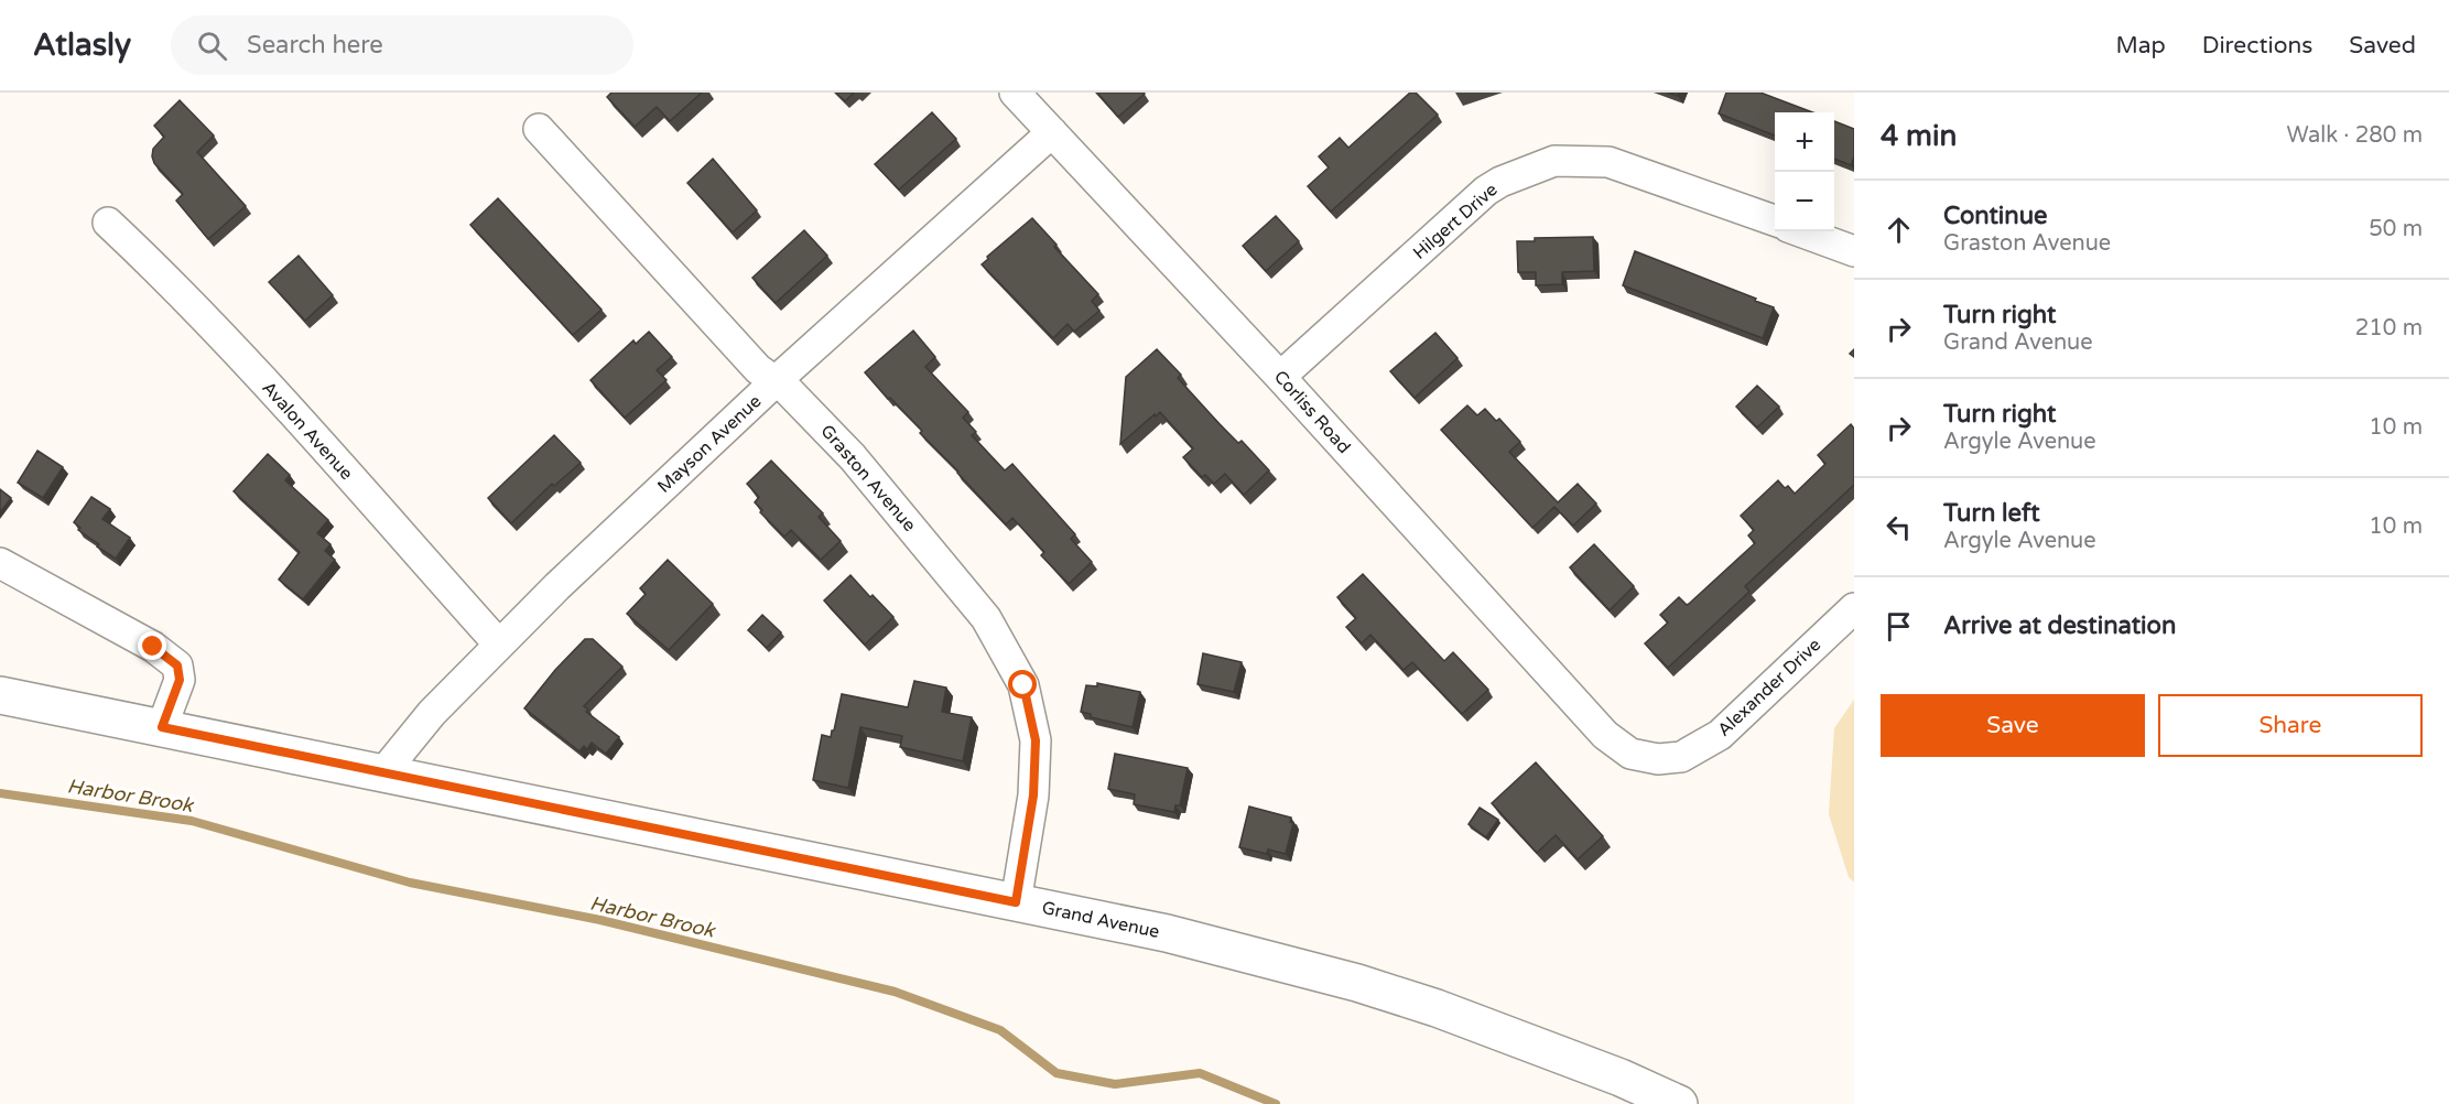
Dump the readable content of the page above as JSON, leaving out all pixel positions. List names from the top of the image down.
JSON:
{
  "streets": {
    "street": [
      "Hilgert Drive",
      "Corliss Road",
      "Avalon Avenue",
      "Mayson Avenue",
      "Graston Avenue",
      "Alexander Drive",
      "Grand Avenue"
    ]
  },
  "crossings": [
    ["Hilgert Drive", "Corliss Road"],
    ["Corliss Road", "Mayson Avenue"],
    ["Corliss Road", "Alexander Drive"],
    ["Avalon Avenue", "Mayson Avenue"],
    ["Mayson Avenue", "Graston Avenue"],
    ["Mayson Avenue", "Grand Avenue"],
    ["Graston Avenue", "Grand Avenue"]
  ],
  "water": ["Harbor Brook"],
  "page": {
    "header": "Atlasly",
    "search": "Search here",
    "nav": ["Map", "Directions", "Saved"],
    "heading": ["4 min", "Walk · 280 m"],
    "map_buttons": ["+", "−"],
    "list": [
      ["Continue", "Graston Avenue", "50 m"],
      ["Turn right", "Grand Avenue", "210 m"],
      ["Turn right", "Argyle Avenue", "10 m"],
      ["Turn left", "Argyle Avenue", "10 m"],
      "Arrive at destination"
    ],
    "buttons": ["Save", "Share"]
  }
}
